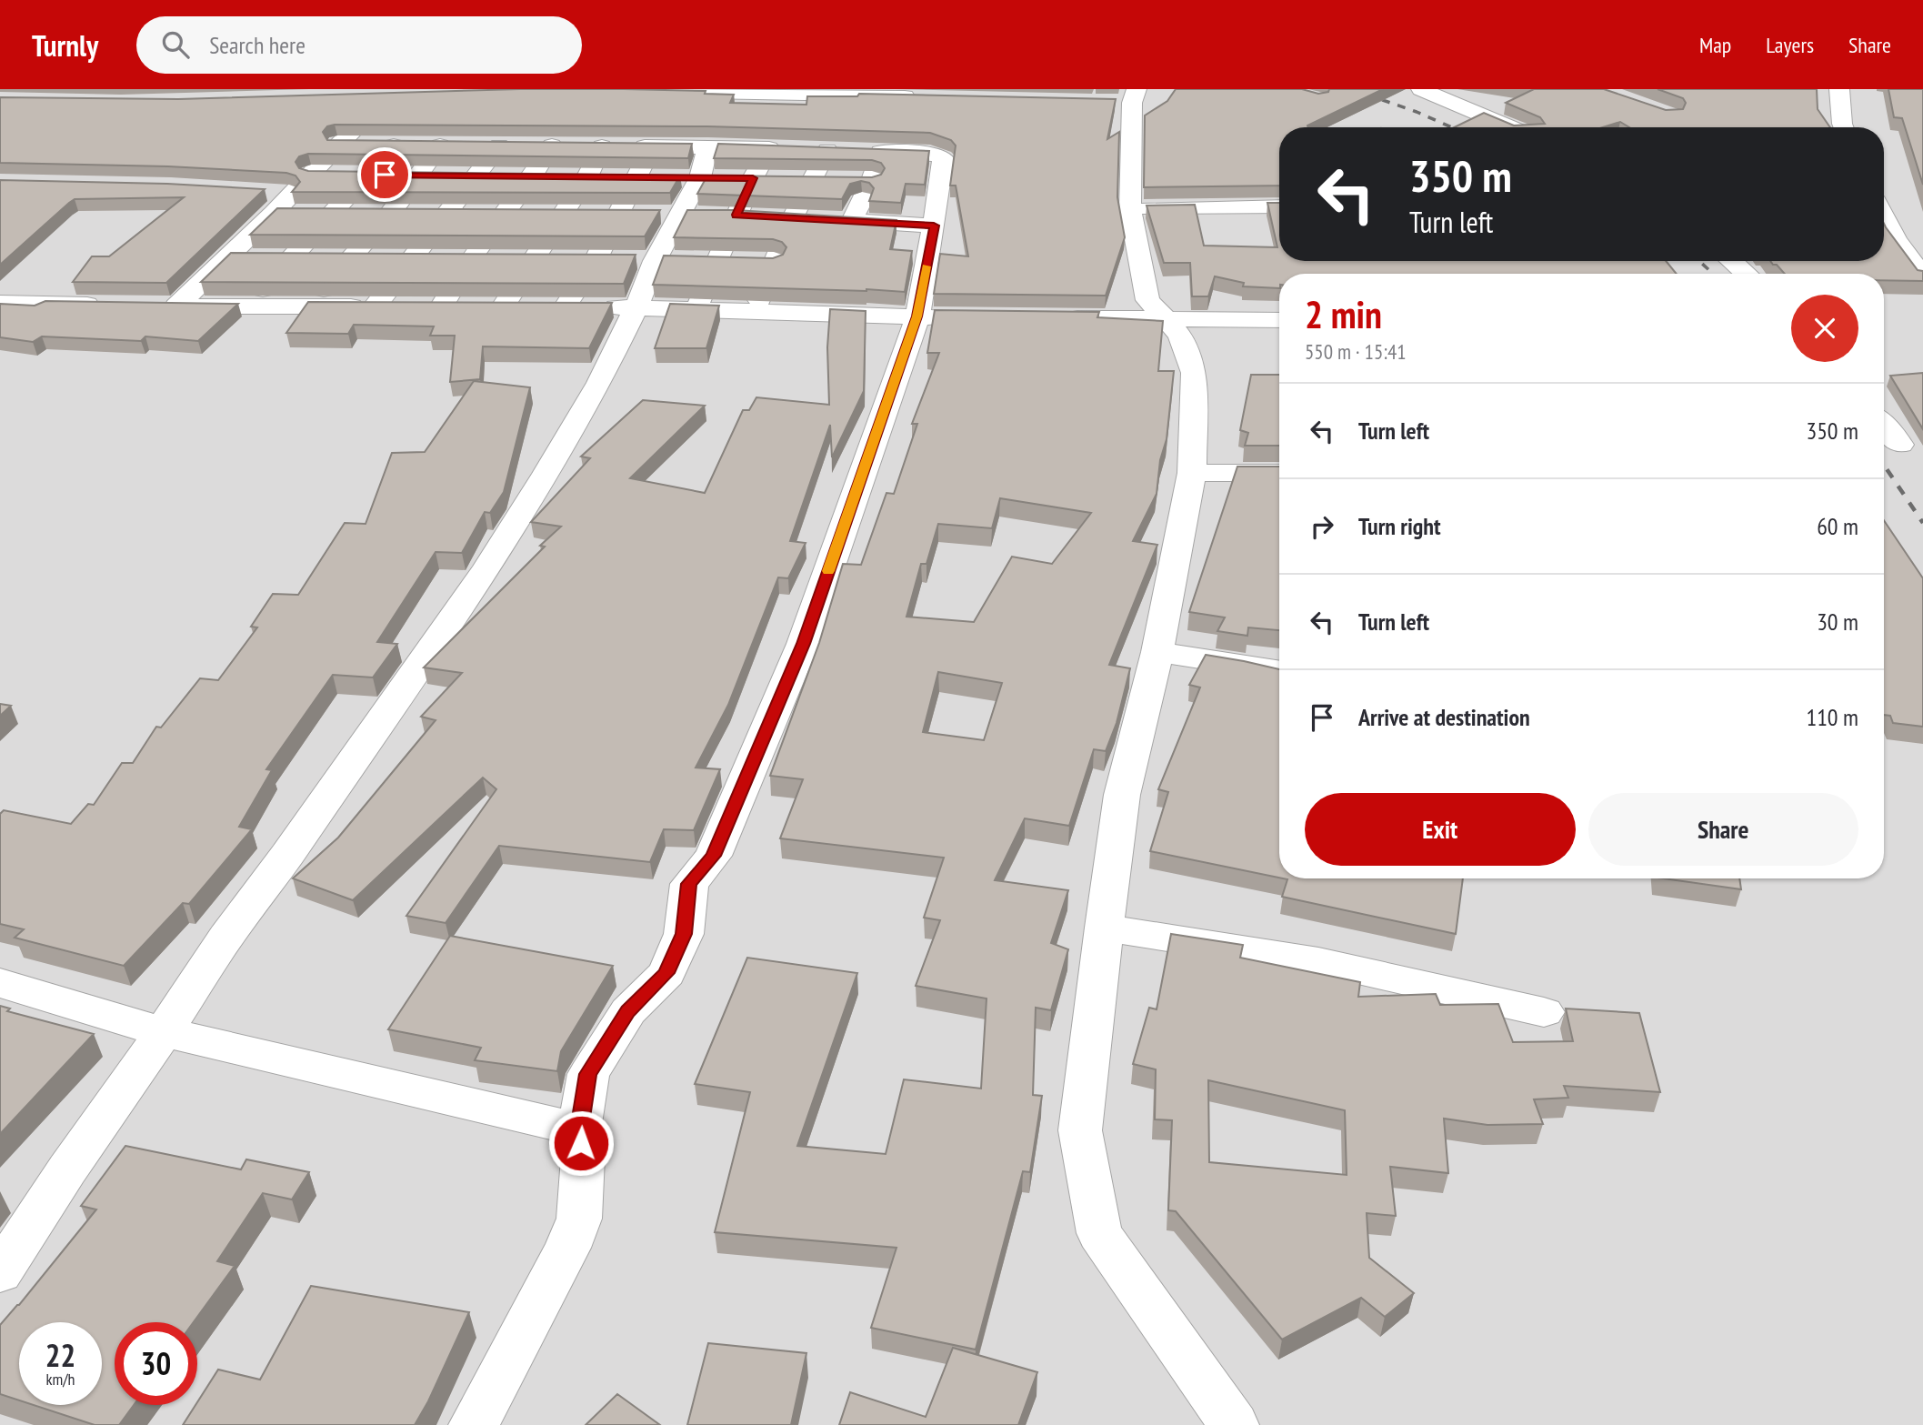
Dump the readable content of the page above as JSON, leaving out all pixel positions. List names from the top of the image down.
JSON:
{
  "page": {
    "header": "Turnly",
    "search": "Search here",
    "nav": ["Map", "Layers", "Share"],
    "turn": ["350 m", "Turn left"],
    "heading": ["2 min", "550 m · 15:41"],
    "list": [
      {
        "name": "Turn left",
        "value": "350 m"
      },
      {
        "name": "Turn right",
        "value": "60 m"
      },
      {
        "name": "Turn left",
        "value": "30 m"
      },
      {
        "name": "Arrive at destination",
        "value": "110 m"
      }
    ],
    "buttons": ["Exit", "Share"],
    "speed": "22 km/h",
    "limit": "30"
  }
}
